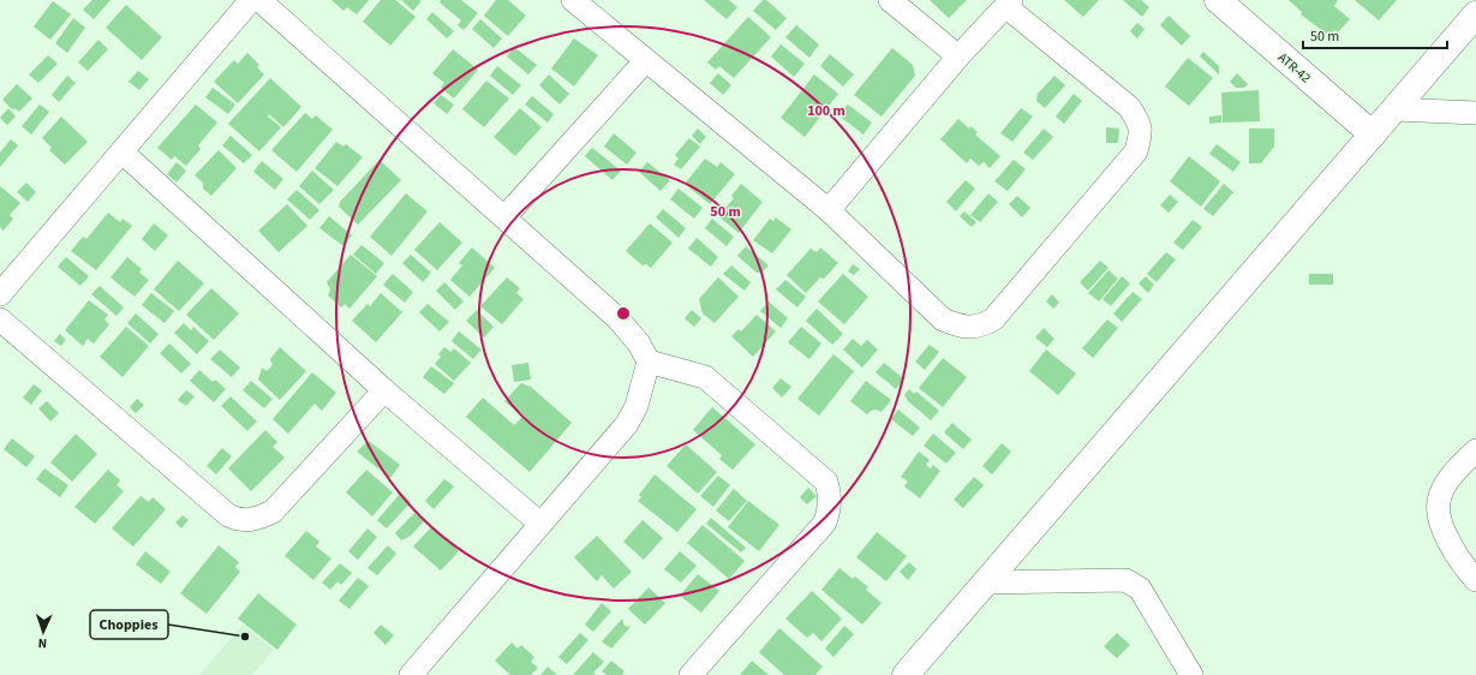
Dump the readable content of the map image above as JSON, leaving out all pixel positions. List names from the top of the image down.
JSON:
{
  "streets": {
    "main road": ["ATR-42"]
  },
  "places": ["Choppies"],
  "scale_bar": "50 m",
  "north": "bottom",
  "rings": ["100 m", "50 m"]
}
